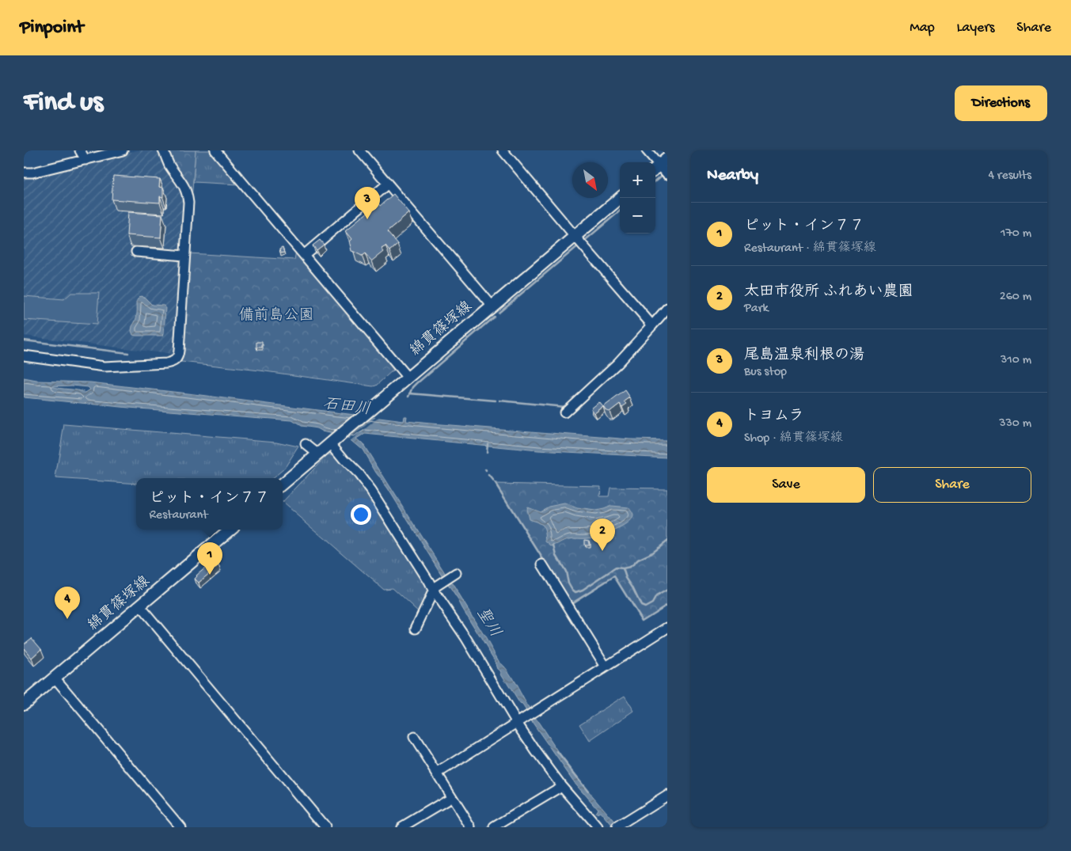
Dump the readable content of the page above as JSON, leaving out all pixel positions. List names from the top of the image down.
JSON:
{
  "streets": {
    "main road": ["綿貫篠塚線"]
  },
  "water": ["石田川", "聖川"],
  "parks": ["備前島公園"],
  "north": "bottom right",
  "page": {
    "header": "Pinpoint",
    "nav": ["Map", "Layers", "Share"],
    "buttons": [
      "Directions",
      ["Save", "Share"]
    ],
    "title": "Find us",
    "heading": ["Nearby", "4 results"],
    "map_buttons": ["+", "−"],
    "pins": [
      "3",
      "2",
      "1",
      "4"
    ],
    "list": [
      {
        "mark": "1",
        "name": "ピット・イン７７",
        "note": "Restaurant · 綿貫篠塚線",
        "value": "170 m"
      },
      {
        "mark": "2",
        "name": "太田市役所 ふれあい農園",
        "note": "Park",
        "value": "260 m"
      },
      {
        "mark": "3",
        "name": "尾島温泉利根の湯",
        "note": "Bus stop",
        "value": "310 m"
      },
      {
        "mark": "4",
        "name": "トヨムラ",
        "note": "Shop · 綿貫篠塚線",
        "value": "330 m"
      }
    ],
    "popup": ["ピット・イン７７", "Restaurant"]
  }
}
